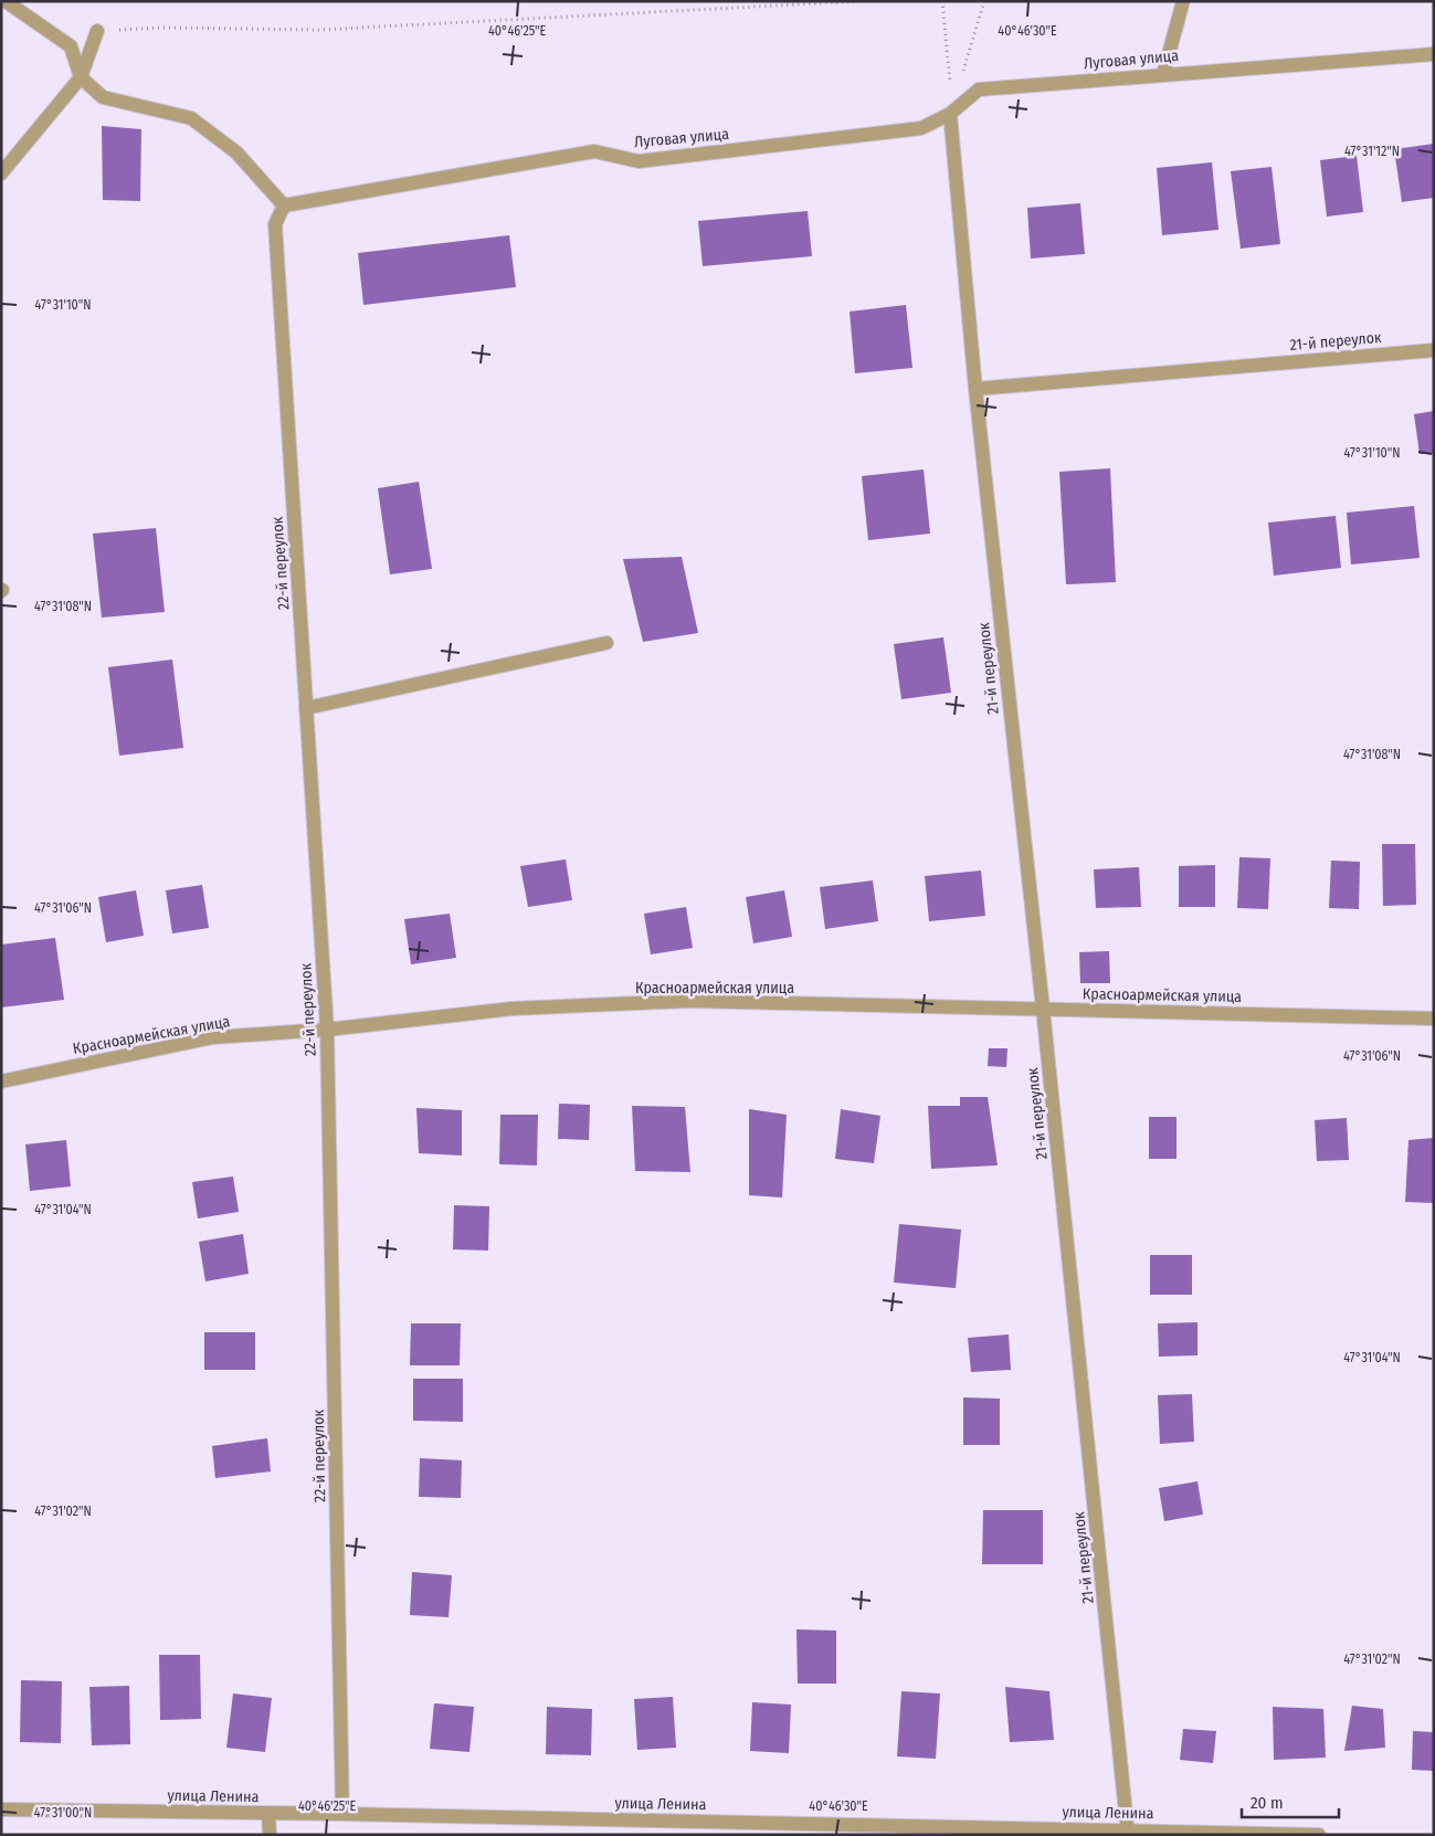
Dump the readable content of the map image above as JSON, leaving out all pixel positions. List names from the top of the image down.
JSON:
{
  "streets": {
    "street": [
      "Луговая улица",
      "21-й переулок",
      "22-й переулок",
      "Красноармейская улица",
      "улица Ленина"
    ]
  },
  "crossings": [
    ["Луговая улица", "21-й переулок"],
    ["Луговая улица", "22-й переулок"],
    ["21-й переулок", "Красноармейская улица"],
    ["21-й переулок", "улица Ленина"],
    ["22-й переулок", "Красноармейская улица"],
    ["22-й переулок", "улица Ленина"]
  ],
  "scale_bar": "20 m",
  "coordinates": [
    "40°46'25\"E",
    "40°46'30\"E",
    "47°31'12\"N",
    "47°31'10\"N",
    "47°31'08\"N",
    "47°31'06\"N",
    "47°31'04\"N",
    "47°31'02\"N",
    "47°31'00\"N"
  ]
}
